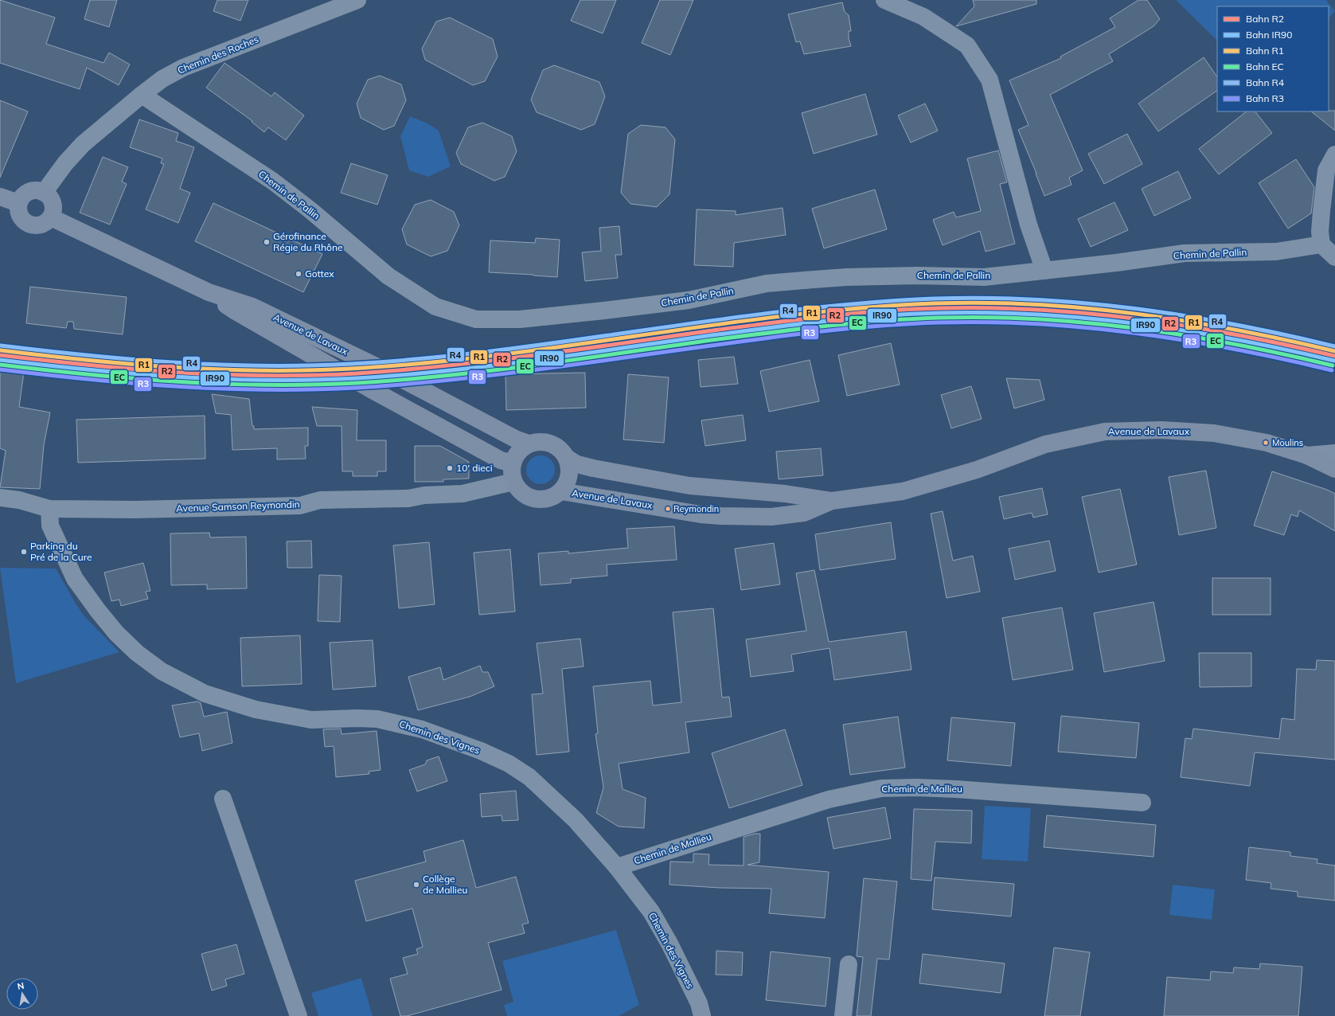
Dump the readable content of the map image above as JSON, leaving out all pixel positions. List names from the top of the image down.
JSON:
{
  "streets": {
    "main road": ["Avenue de Lavaux"],
    "street": [
      "Chemin des Roches",
      "Chemin de Pallin",
      "Avenue Samson Reymondin",
      "Chemin des Vignes",
      "Chemin de Mallieu"
    ]
  },
  "crossings": [
    ["Chemin des Roches", "Chemin de Pallin"],
    ["Chemin des Roches", "Avenue de Lavaux"],
    ["Avenue de Lavaux", "Avenue Samson Reymondin"],
    ["Avenue Samson Reymondin", "Chemin des Vignes"],
    ["Chemin des Vignes", "Chemin de Mallieu"]
  ],
  "places": [
    "Gérofinance Régie du Rhône",
    "Gottex",
    "Moulins",
    "10' dieci",
    "Reymondin",
    "Parking du Pré de la Cure",
    "Collège de Mallieu"
  ],
  "lines": [
    "rail line R4",
    "rail line R1",
    "rail line R2",
    "rail line IR90",
    "rail line EC",
    "rail line R3"
  ],
  "legend": [
    "Bahn R2",
    "Bahn IR90",
    "Bahn R1",
    "Bahn EC",
    "Bahn R4",
    "Bahn R3"
  ],
  "north": "top"
}
